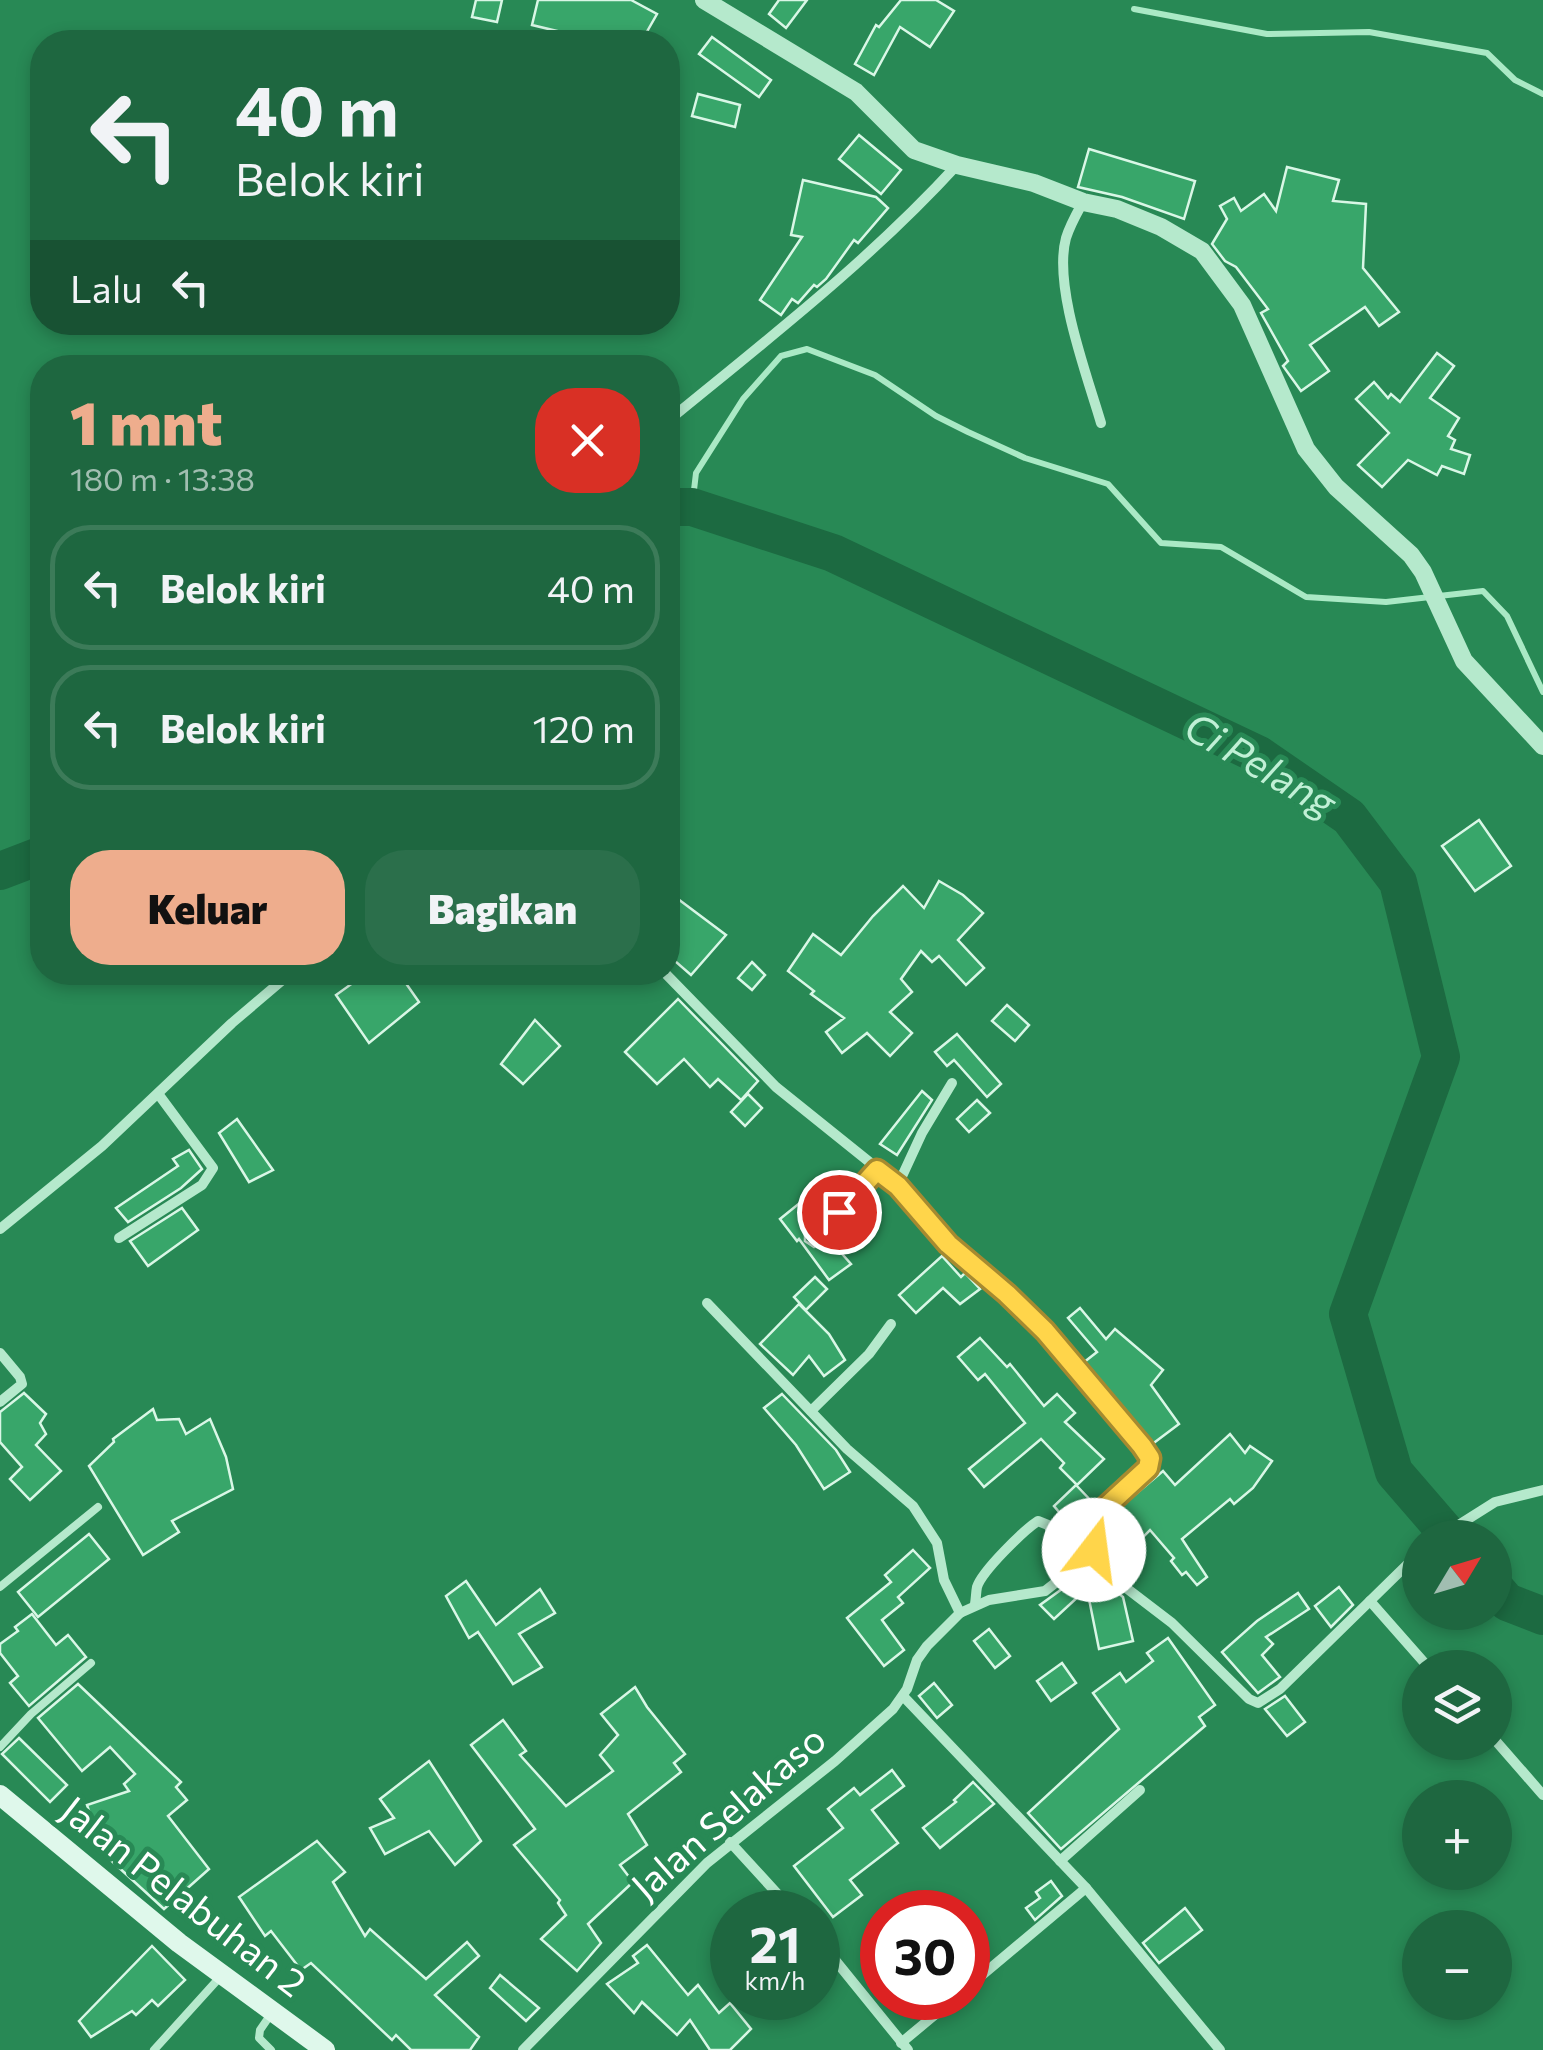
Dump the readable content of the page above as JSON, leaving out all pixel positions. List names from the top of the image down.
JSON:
{
  "streets": {
    "main road": ["Jalan Pelabuhan 2"],
    "street": ["Jalan Selakaso"]
  },
  "water": ["Ci Pelang"],
  "north": "top right",
  "page": {
    "turn": ["40 m", "Belok kiri"],
    "then": "Lalu",
    "heading": ["1 mnt", "180 m · 13:38"],
    "list": [
      {
        "name": "Belok kiri",
        "value": "40 m"
      },
      {
        "name": "Belok kiri",
        "value": "120 m"
      }
    ],
    "buttons": ["Keluar", "Bagikan"],
    "map_buttons": ["+", "−"],
    "speed": "21 km/h",
    "limit": "30"
  }
}
